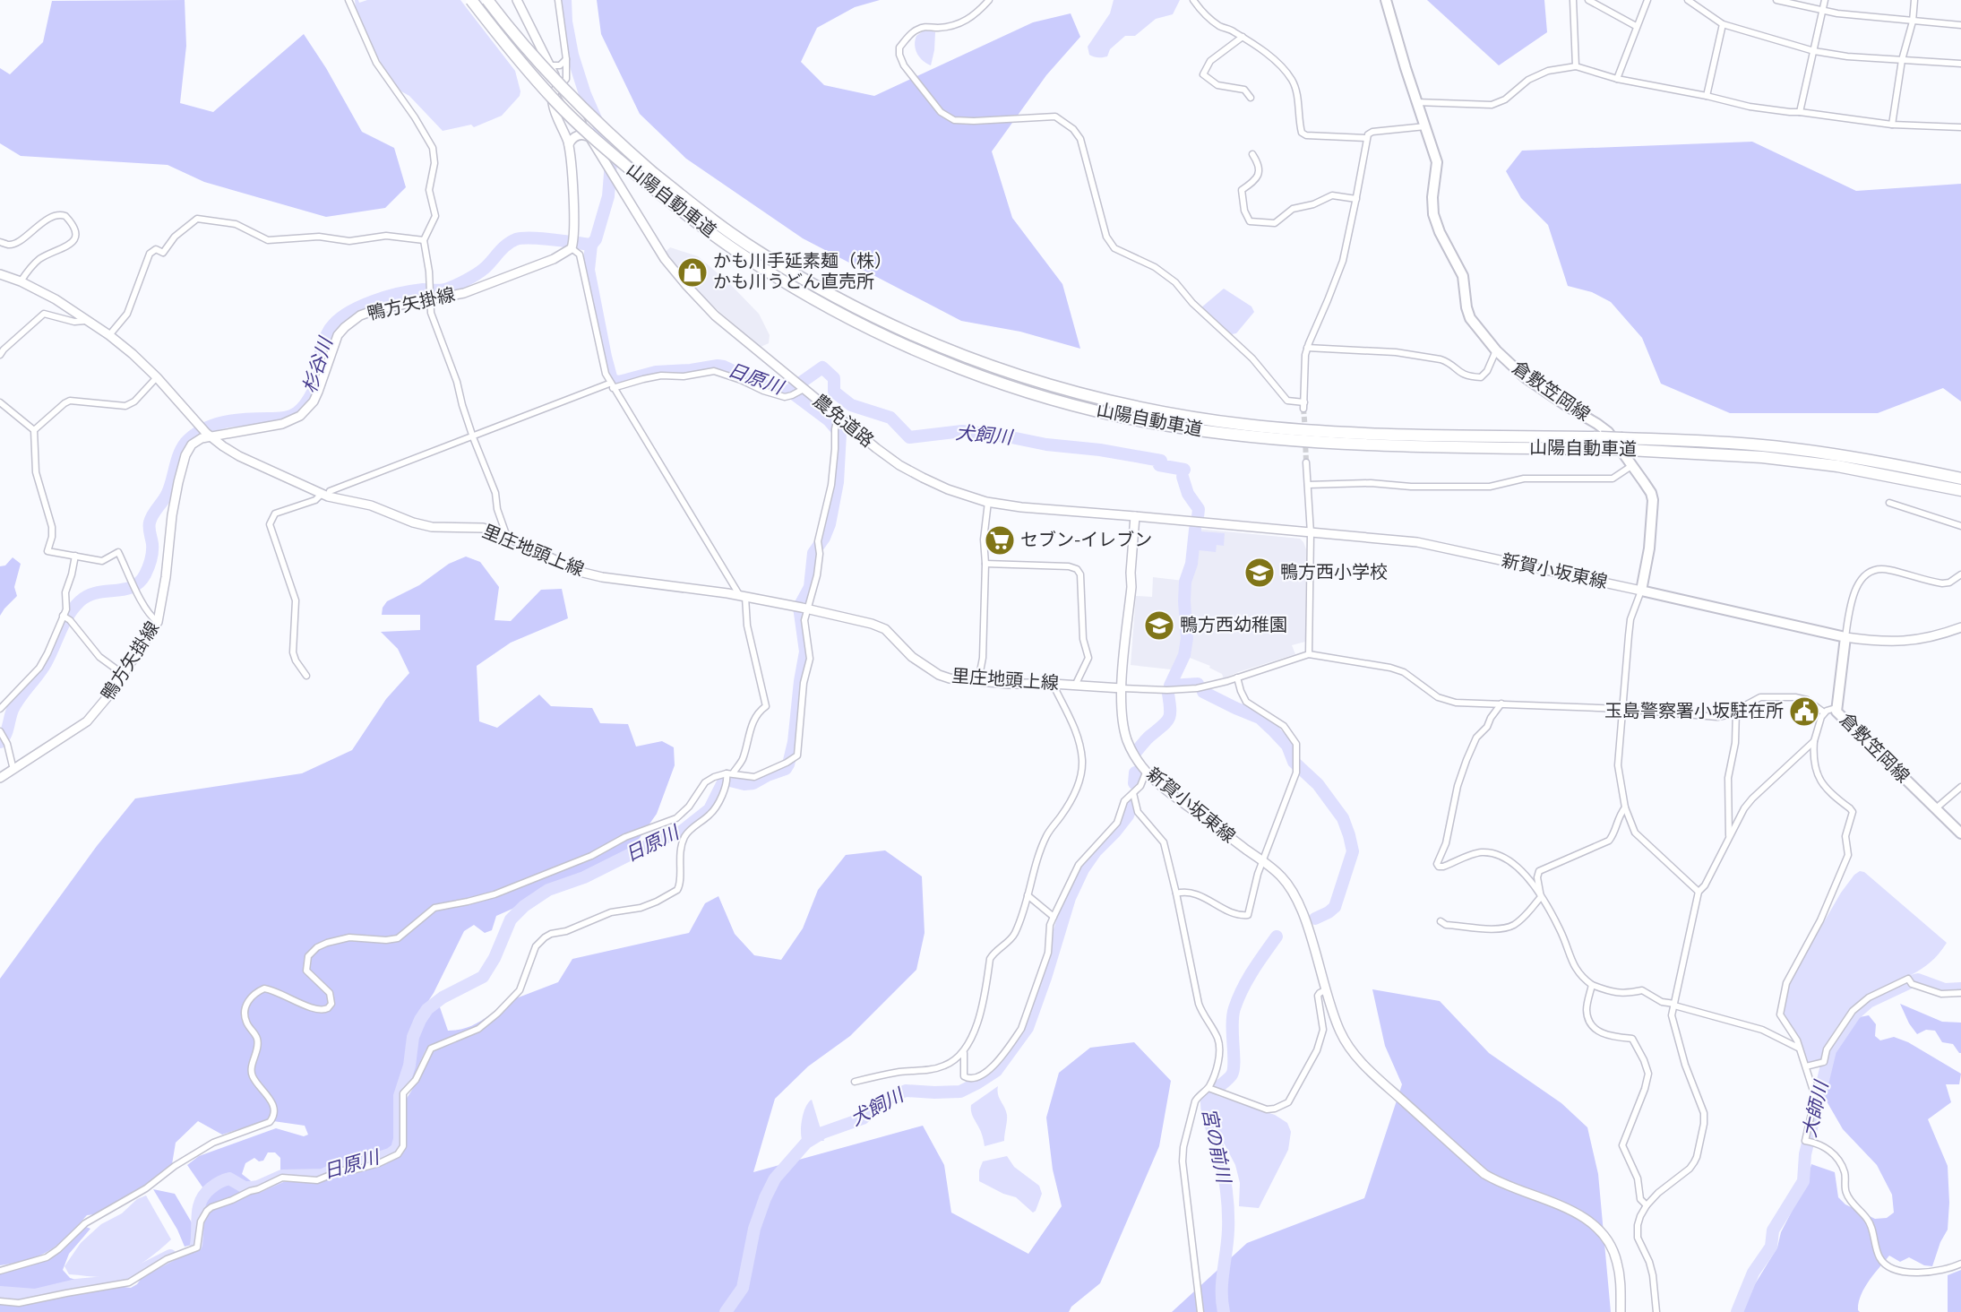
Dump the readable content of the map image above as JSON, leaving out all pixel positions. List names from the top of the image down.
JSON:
{
  "streets": {
    "highway": ["山陽自動車道"],
    "main road": [
      "鴨方矢掛線",
      "倉敷笠岡線",
      "農免道路",
      "里庄地頭上線",
      "新賀小坂東線"
    ]
  },
  "crossings": [
    ["鴨方矢掛線", "里庄地頭上線"],
    ["倉敷笠岡線", "新賀小坂東線"],
    ["農免道路", "新賀小坂東線"],
    ["里庄地頭上線", "新賀小坂東線"]
  ],
  "water": [
    "杉谷川",
    "日原川",
    "犬飼川",
    "大師川",
    "宮の前川"
  ],
  "places": {
    "shop": ["かも川手延素麺（株） かも川うどん直売所"],
    "supermarket": ["セブン-イレブン"],
    "school or university": ["鴨方西小学校", "鴨方西幼稚園"],
    "public building": ["玉島警察署小坂駐在所"]
  }
}
